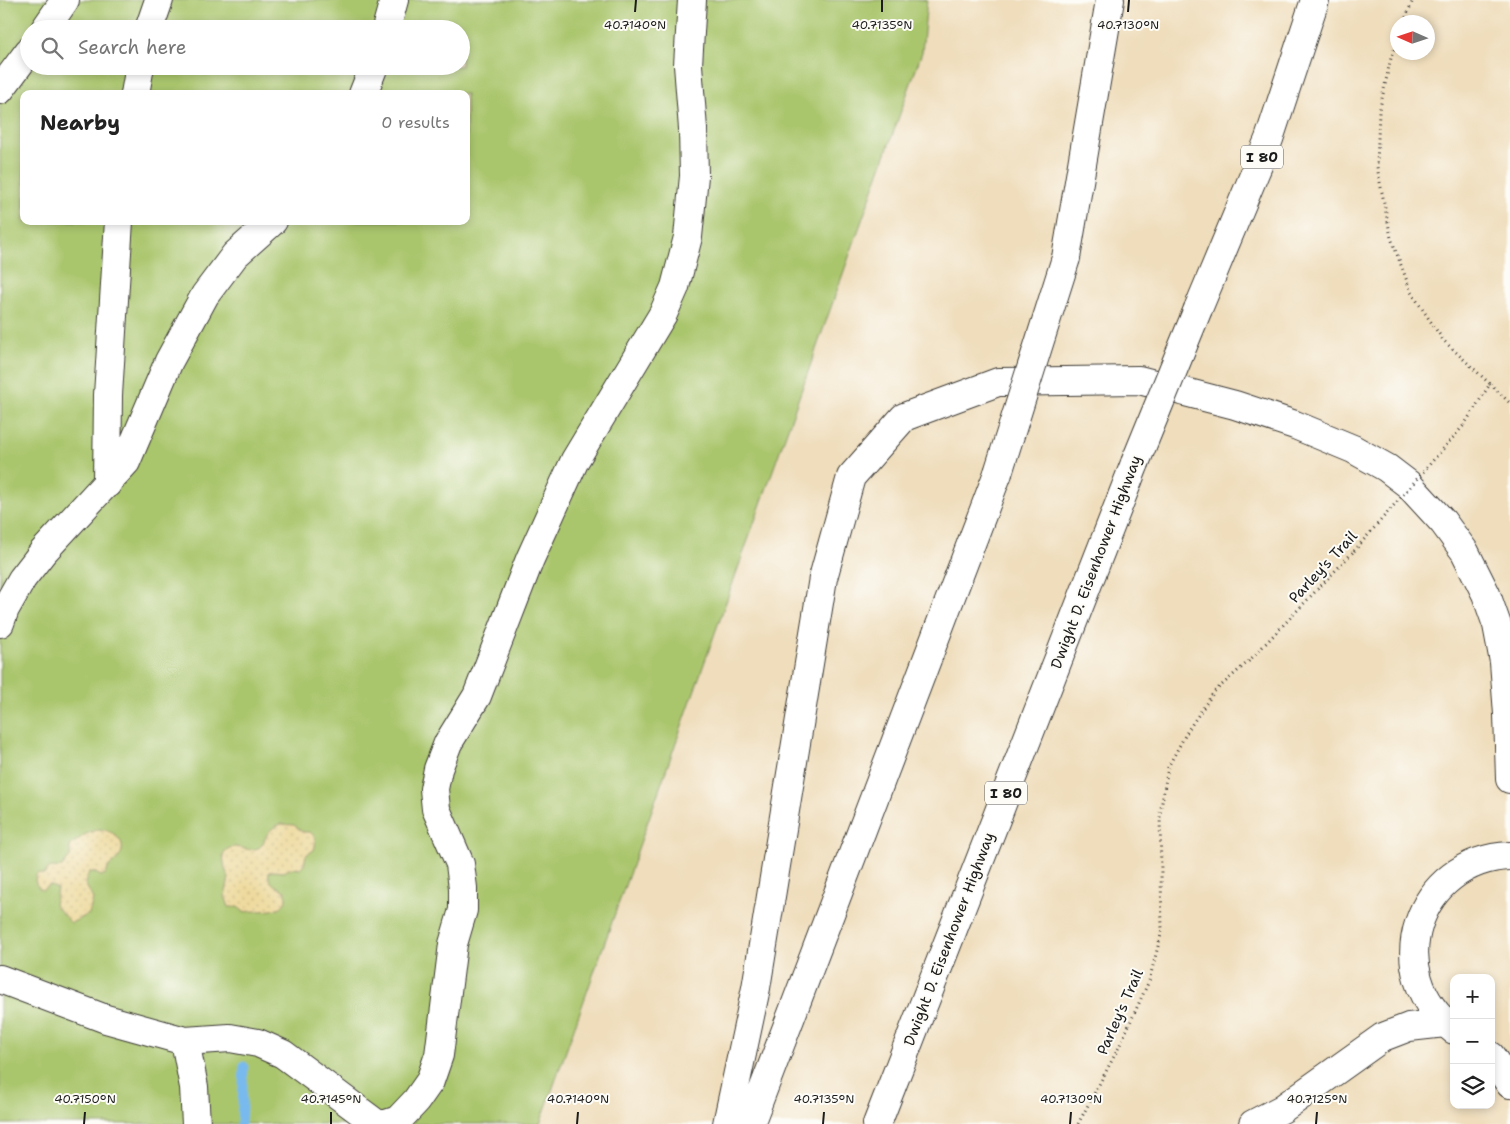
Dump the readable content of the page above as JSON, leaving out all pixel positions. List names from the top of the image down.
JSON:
{
  "streets": {
    "main road": ["I 80", "Dwight D. Eisenhower Highway"],
    "path": ["Parley's Trail"]
  },
  "north": "left",
  "page": {
    "search": "Search here",
    "heading": ["Nearby", "0 results"],
    "map_buttons": ["+", "−"]
  },
  "coordinates": [
    "40.7140°N",
    "40.7135°N",
    "40.7130°N",
    "40.7150°N",
    "40.7145°N",
    "40.7125°N"
  ]
}
